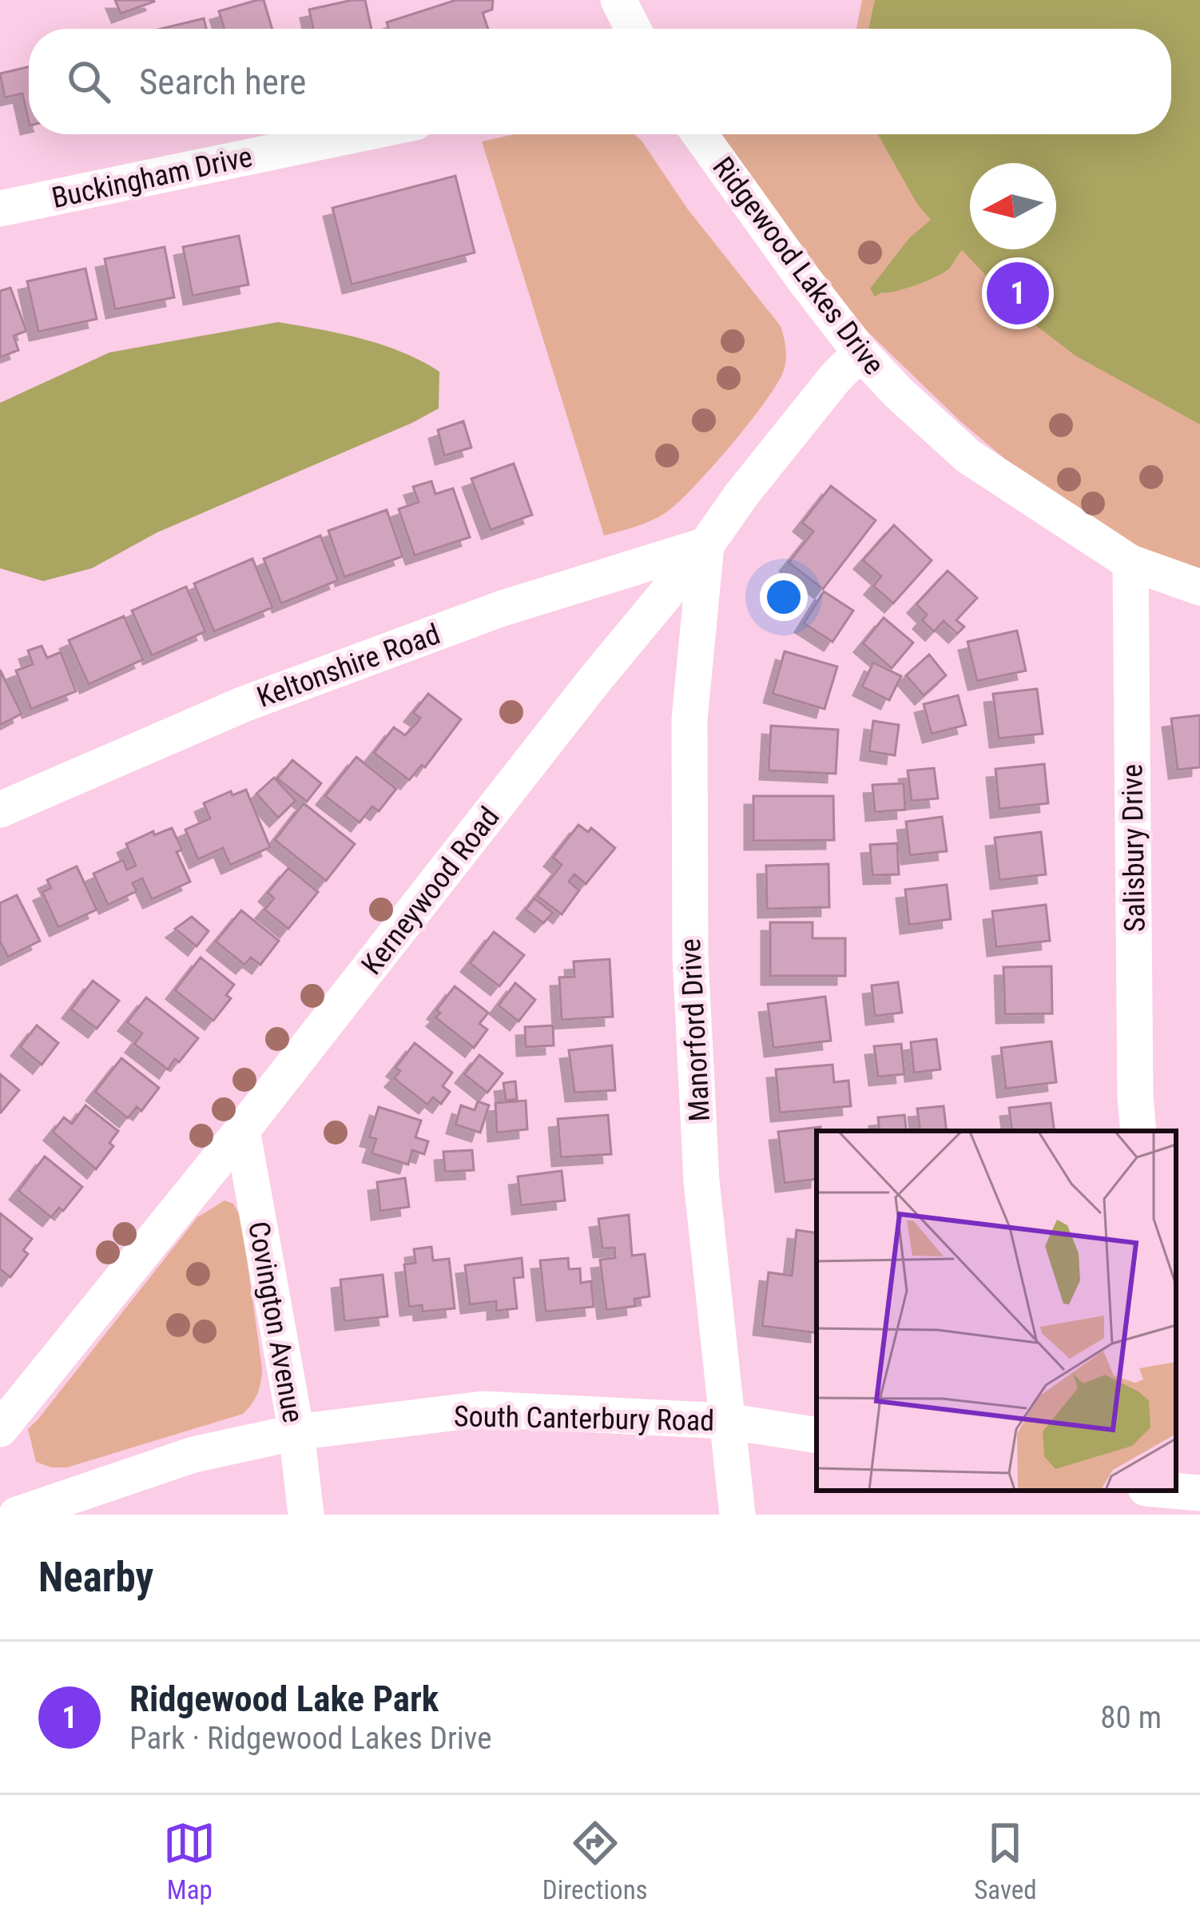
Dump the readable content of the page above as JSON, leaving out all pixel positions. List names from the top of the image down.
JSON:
{
  "streets": {
    "street": [
      "Buckingham Drive",
      "Ridgewood Lakes Drive",
      "Keltonshire Road",
      "Salisbury Drive",
      "Kerneywood Road",
      "Manorford Drive",
      "Covington Avenue",
      "South Canterbury Road"
    ]
  },
  "crossings": [
    ["Ridgewood Lakes Drive", "Salisbury Drive"],
    ["Ridgewood Lakes Drive", "Kerneywood Road"],
    ["Keltonshire Road", "Kerneywood Road"],
    ["Keltonshire Road", "Manorford Drive"],
    ["Kerneywood Road", "Manorford Drive"],
    ["Kerneywood Road", "Covington Avenue"],
    ["Manorford Drive", "South Canterbury Road"],
    ["Covington Avenue", "South Canterbury Road"]
  ],
  "north": "left",
  "page": {
    "search": "Search here",
    "pins": "1",
    "heading": "Nearby",
    "list": [
      {
        "mark": "1",
        "name": "Ridgewood Lake Park",
        "note": "Park · Ridgewood Lakes Drive",
        "value": "80 m"
      }
    ],
    "nav": ["Map", "Directions", "Saved"]
  }
}
